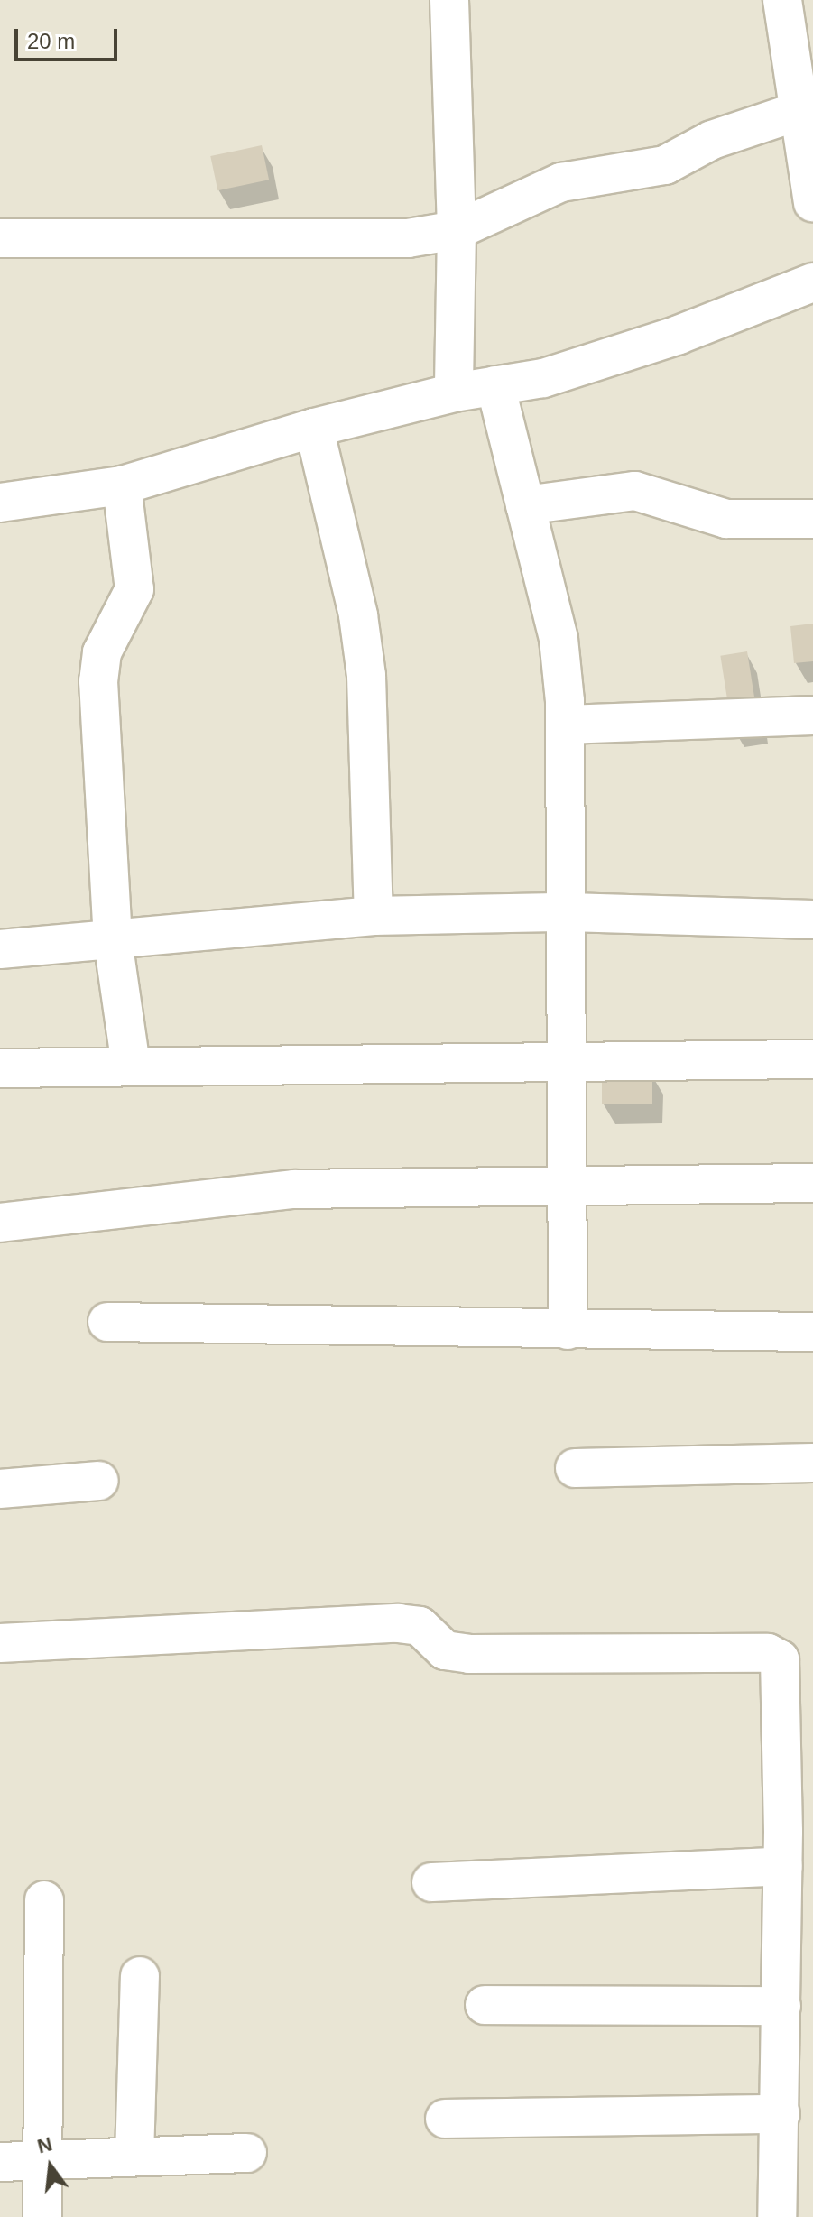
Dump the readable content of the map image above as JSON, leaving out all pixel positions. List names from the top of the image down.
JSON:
{
  "scale_bar": "20 m",
  "north": "top"
}
